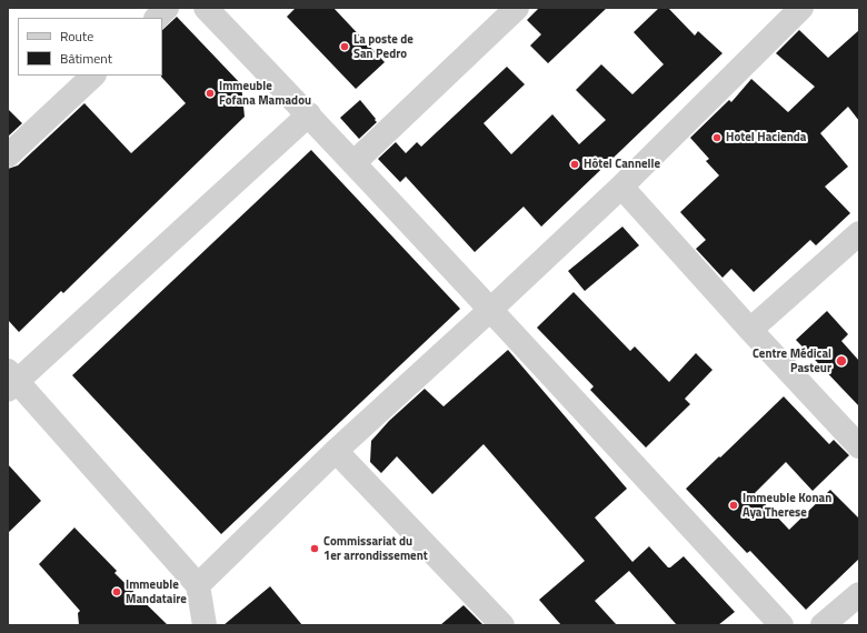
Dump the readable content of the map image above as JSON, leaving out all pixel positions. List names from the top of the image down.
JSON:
{
  "places": [
    "La poste de San Pedro",
    "Immeuble Fofana Mamadou",
    "Hotel Hacienda",
    "Hôtel Cannelle",
    "Centre Médical Pasteur",
    "Immeuble Konan Aya Therese",
    "Commissariat du 1er arrondissement",
    "Immeuble Mandataire"
  ],
  "legend": ["Route", "Bâtiment"]
}
